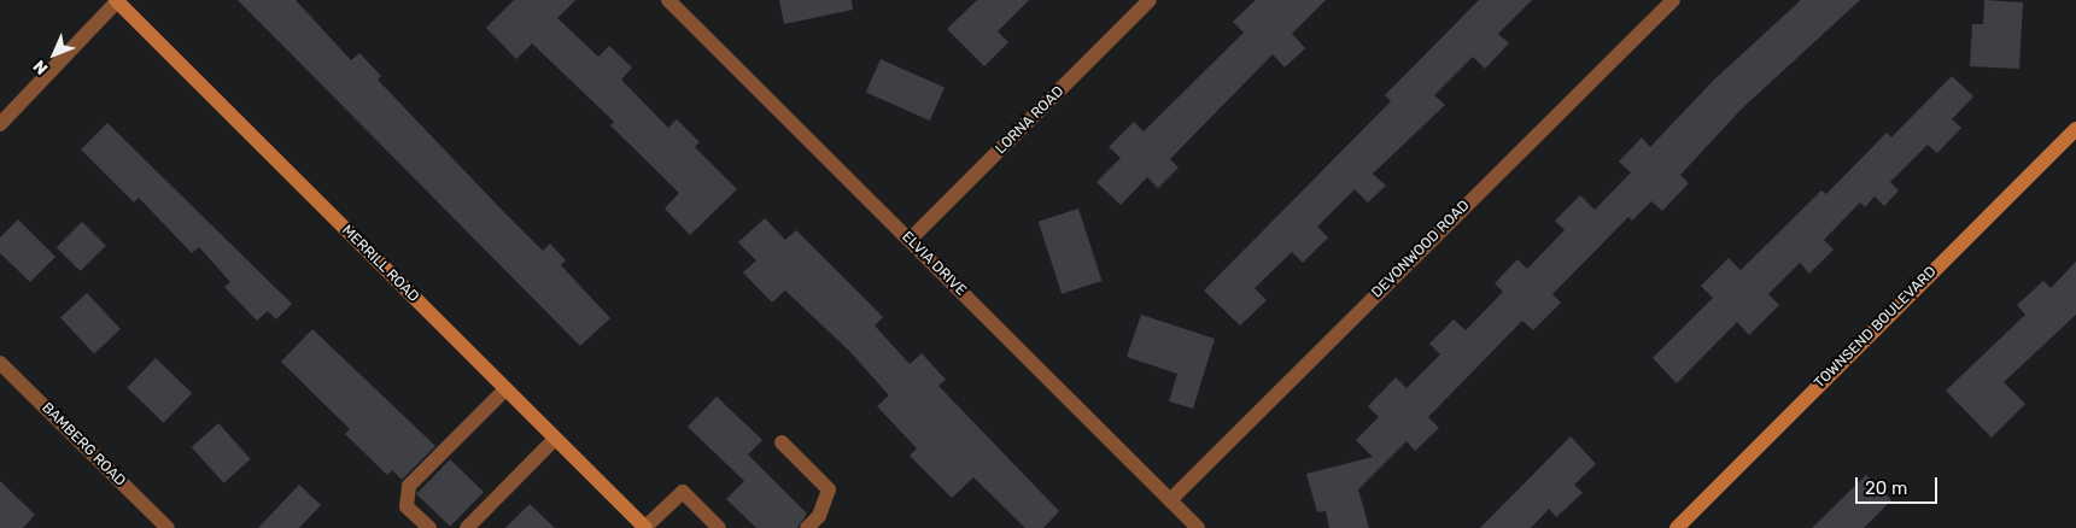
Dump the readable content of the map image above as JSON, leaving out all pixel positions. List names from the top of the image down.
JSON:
{
  "streets": {
    "main road": ["MERRILL ROAD", "TOWNSEND BOULEVARD"],
    "street": [
      "LORNA ROAD",
      "DEVONWOOD ROAD",
      "ELVIA DRIVE",
      "BAMBERG ROAD"
    ]
  },
  "crossings": [
    ["LORNA ROAD", "ELVIA DRIVE"],
    ["DEVONWOOD ROAD", "ELVIA DRIVE"]
  ],
  "scale_bar": "20 m",
  "north": "bottom left"
}
